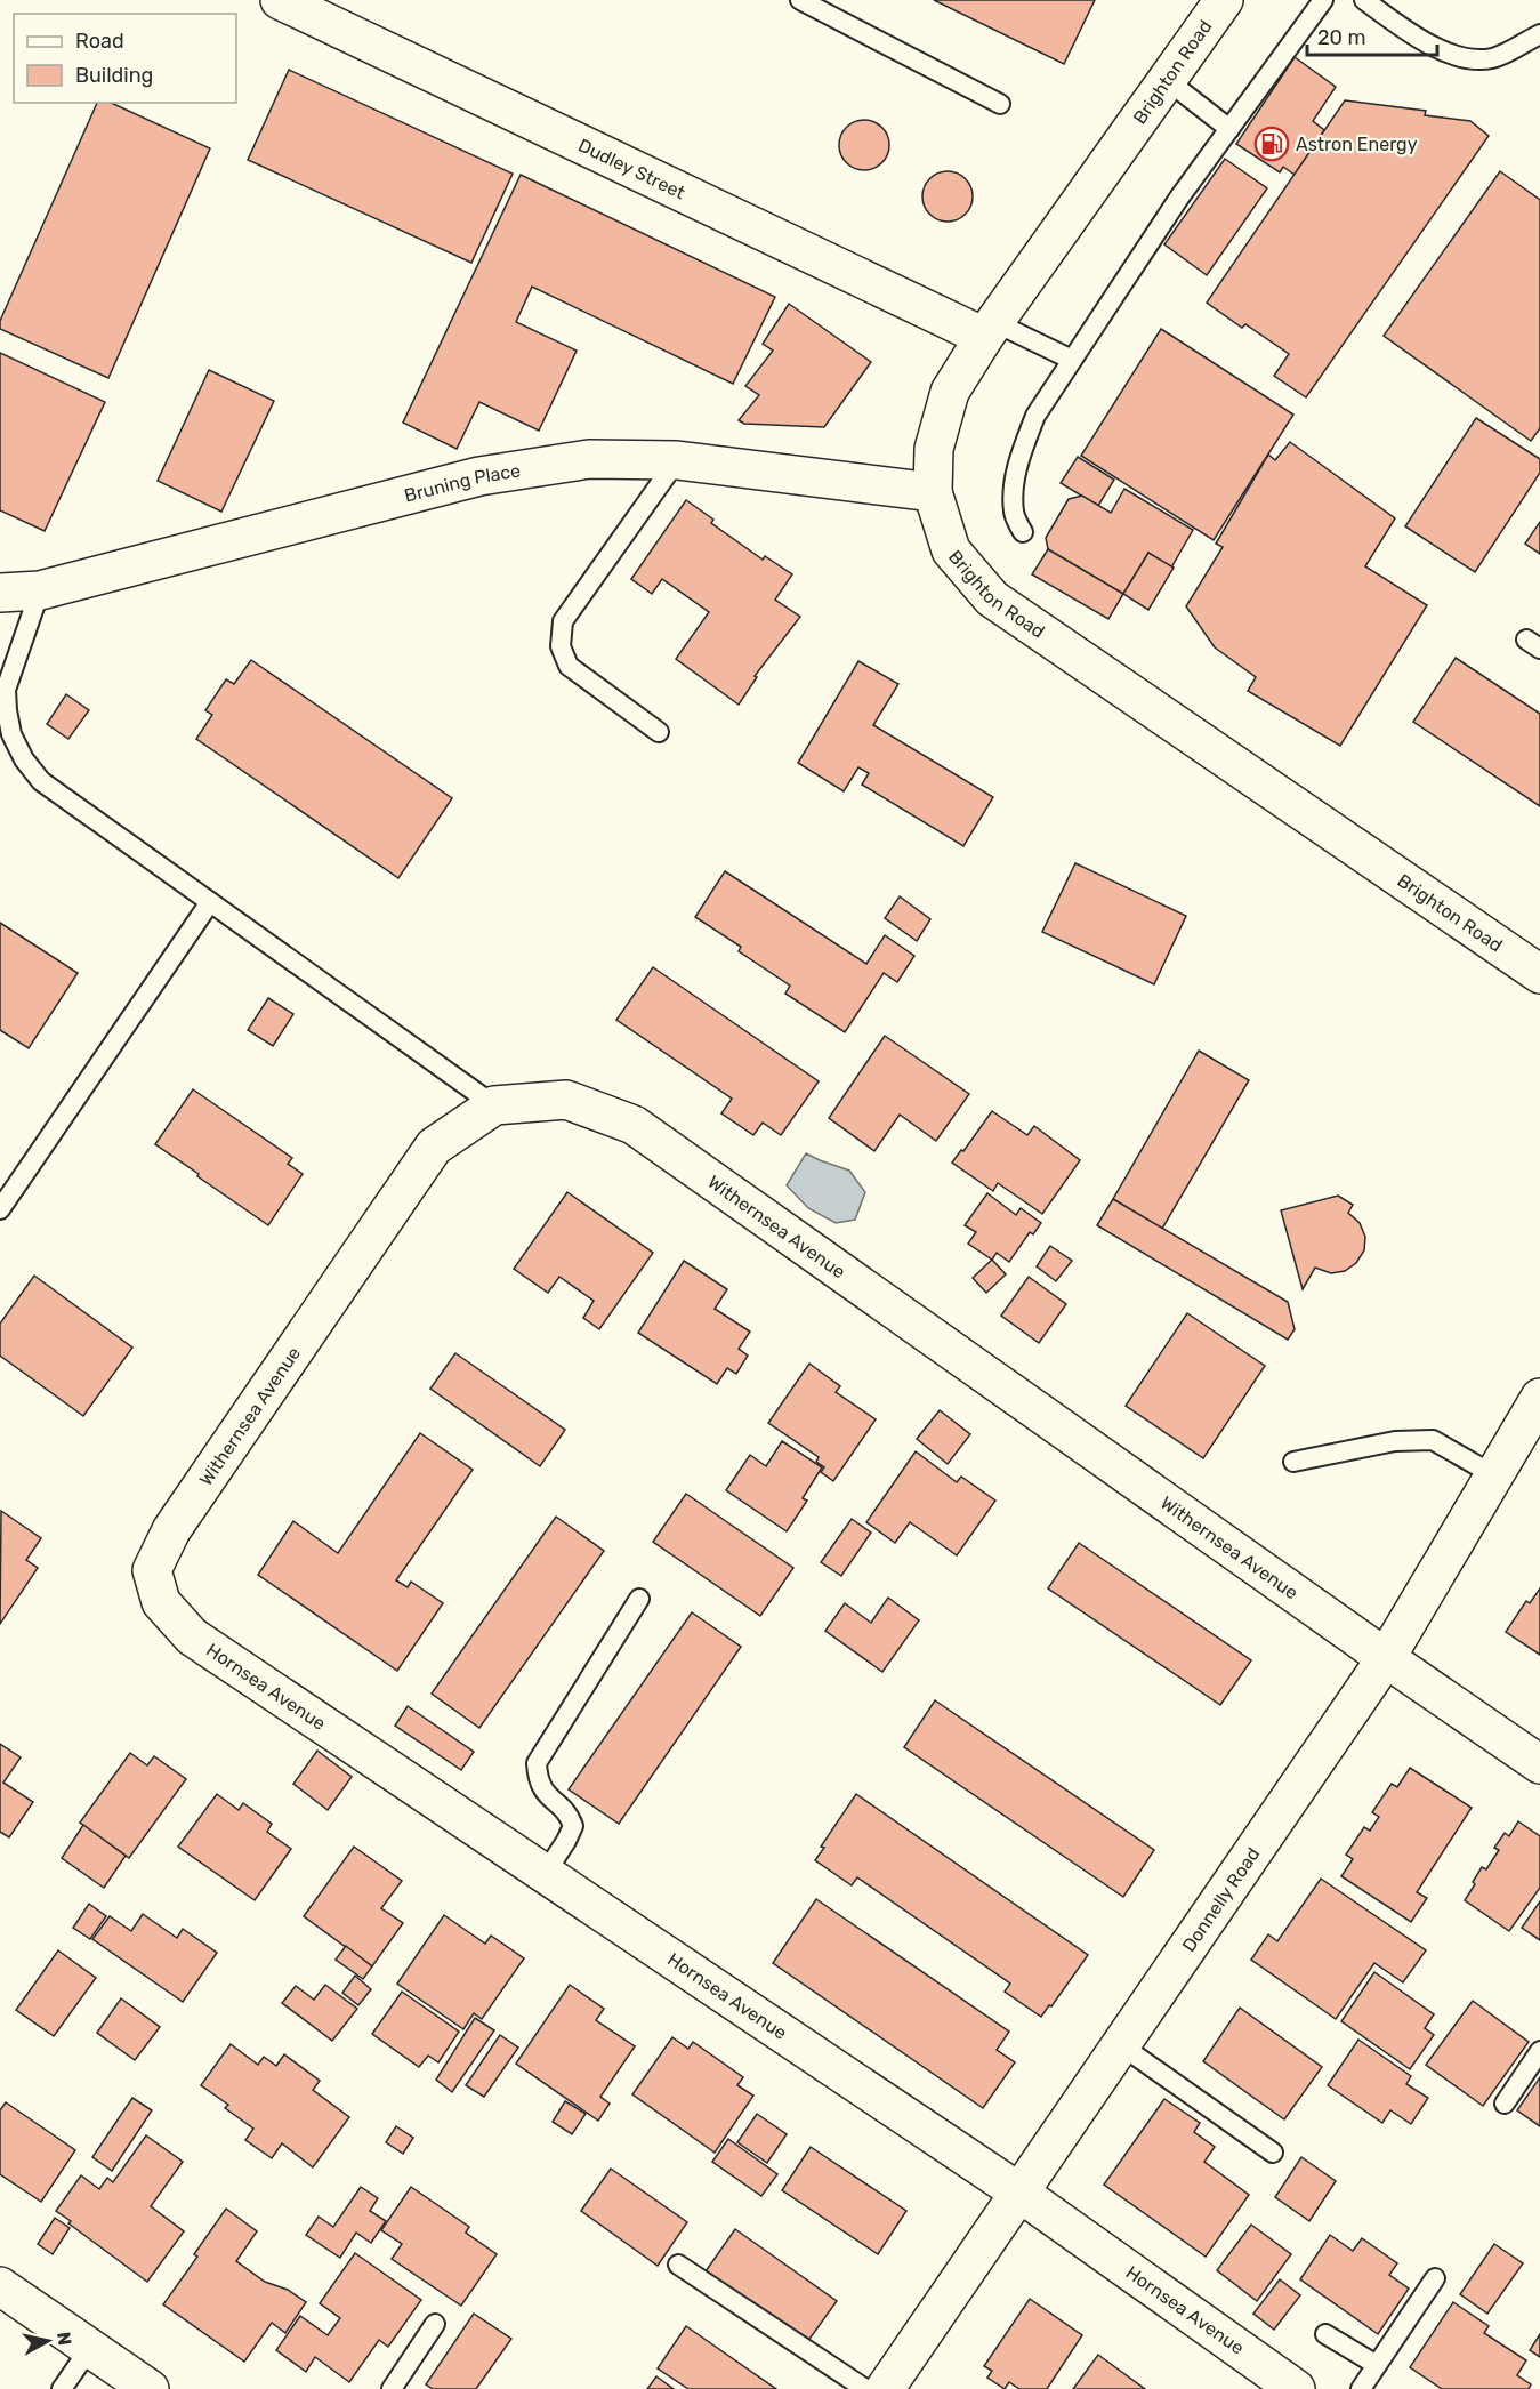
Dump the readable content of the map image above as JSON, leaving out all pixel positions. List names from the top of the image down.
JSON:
{
  "streets": {
    "street": [
      "Brighton Road",
      "Dudley Street",
      "Bruning Place",
      "Withernsea Avenue",
      "Hornsea Avenue",
      "Donnelly Road"
    ]
  },
  "crossings": [
    ["Brighton Road", "Dudley Street"],
    ["Brighton Road", "Bruning Place"],
    ["Withernsea Avenue", "Hornsea Avenue"],
    ["Withernsea Avenue", "Donnelly Road"],
    ["Hornsea Avenue", "Donnelly Road"]
  ],
  "places": {
    "fuel station": ["Astron Energy"]
  },
  "legend": ["Road", "Building"],
  "scale_bar": "20 m",
  "north": "right"
}
